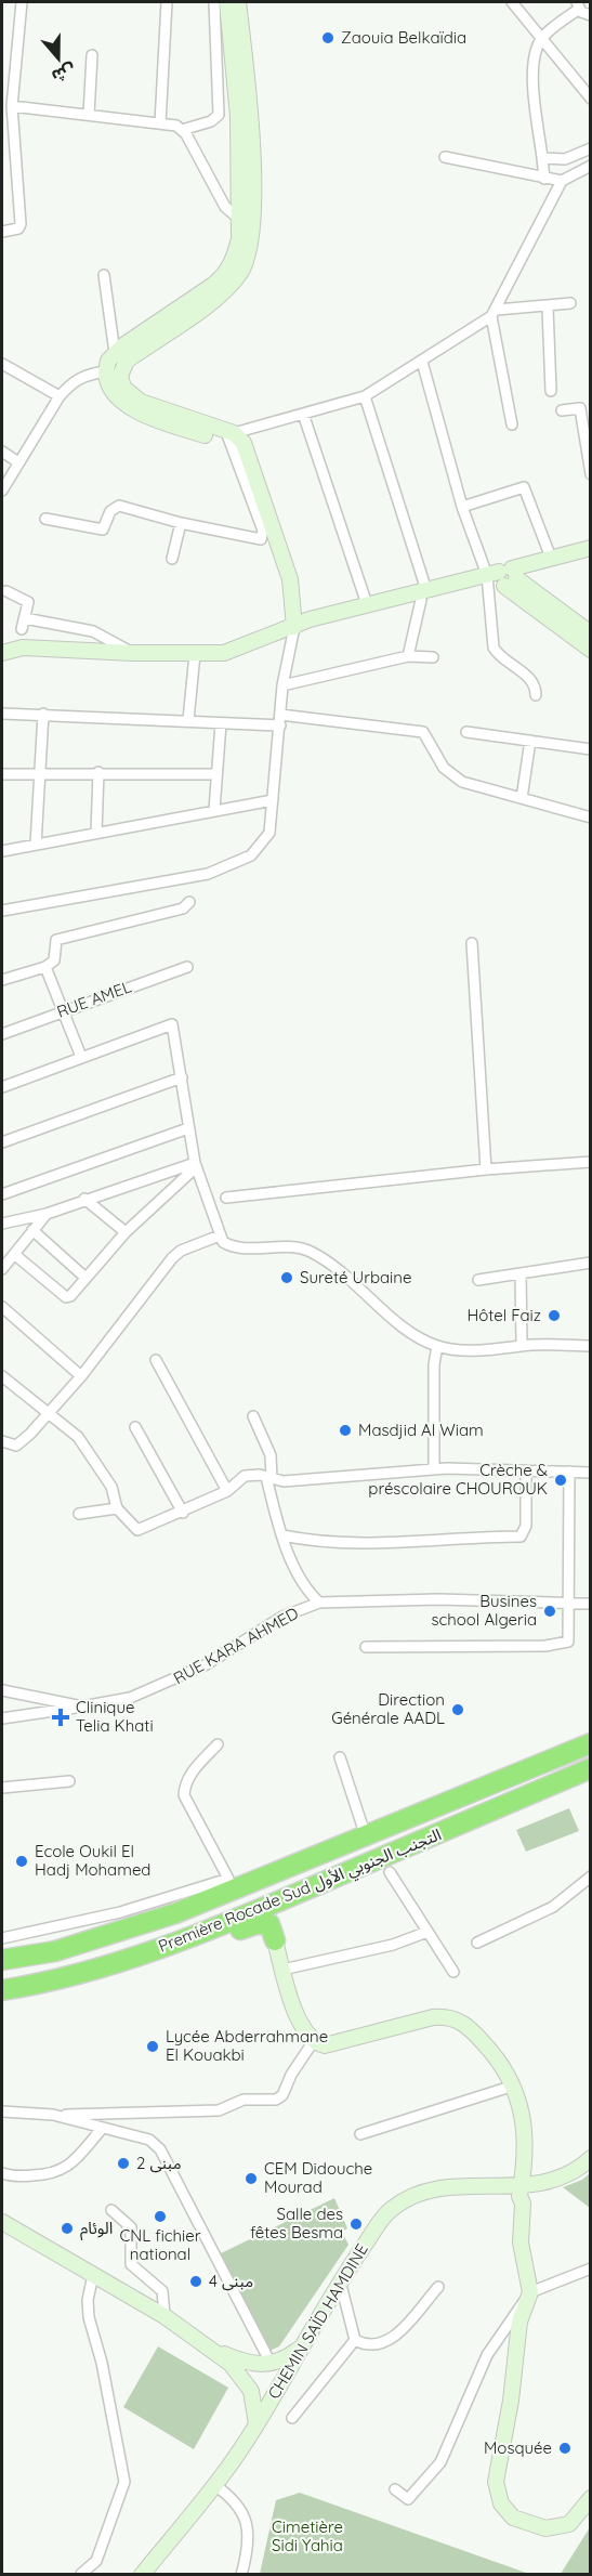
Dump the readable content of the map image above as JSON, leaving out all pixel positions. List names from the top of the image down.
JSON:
{
  "streets": {
    "highway": ["Première Rocade Sud التجنب الجنوبي الأول"],
    "street": ["RUE AMEL", "RUE KARA AHMED", "CHEMIN SAÏD HAMDINE"]
  },
  "parks": ["Cimetière Sidi Yahia"],
  "places": {
    "other": [
      "Zaouia Belkaïdia",
      "Sureté Urbaine",
      "Hôtel Faiz",
      "Masdjid Al Wiam",
      "Crèche & préscolaire CHOUROUK",
      "Busines school Algeria",
      "Direction Générale AADL",
      "Ecole Oukil El Hadj Mohamed",
      "Lycée Abderrahmane El Kouakbi",
      "مبنى 2",
      "CEM Didouche Mourad",
      "CNL fichier national",
      "Salle des fêtes Besma",
      "الوئام",
      "مبنى 4",
      "Mosquée"
    ],
    "health": ["Clinique Telia Khati"]
  },
  "north": "bottom"
}
